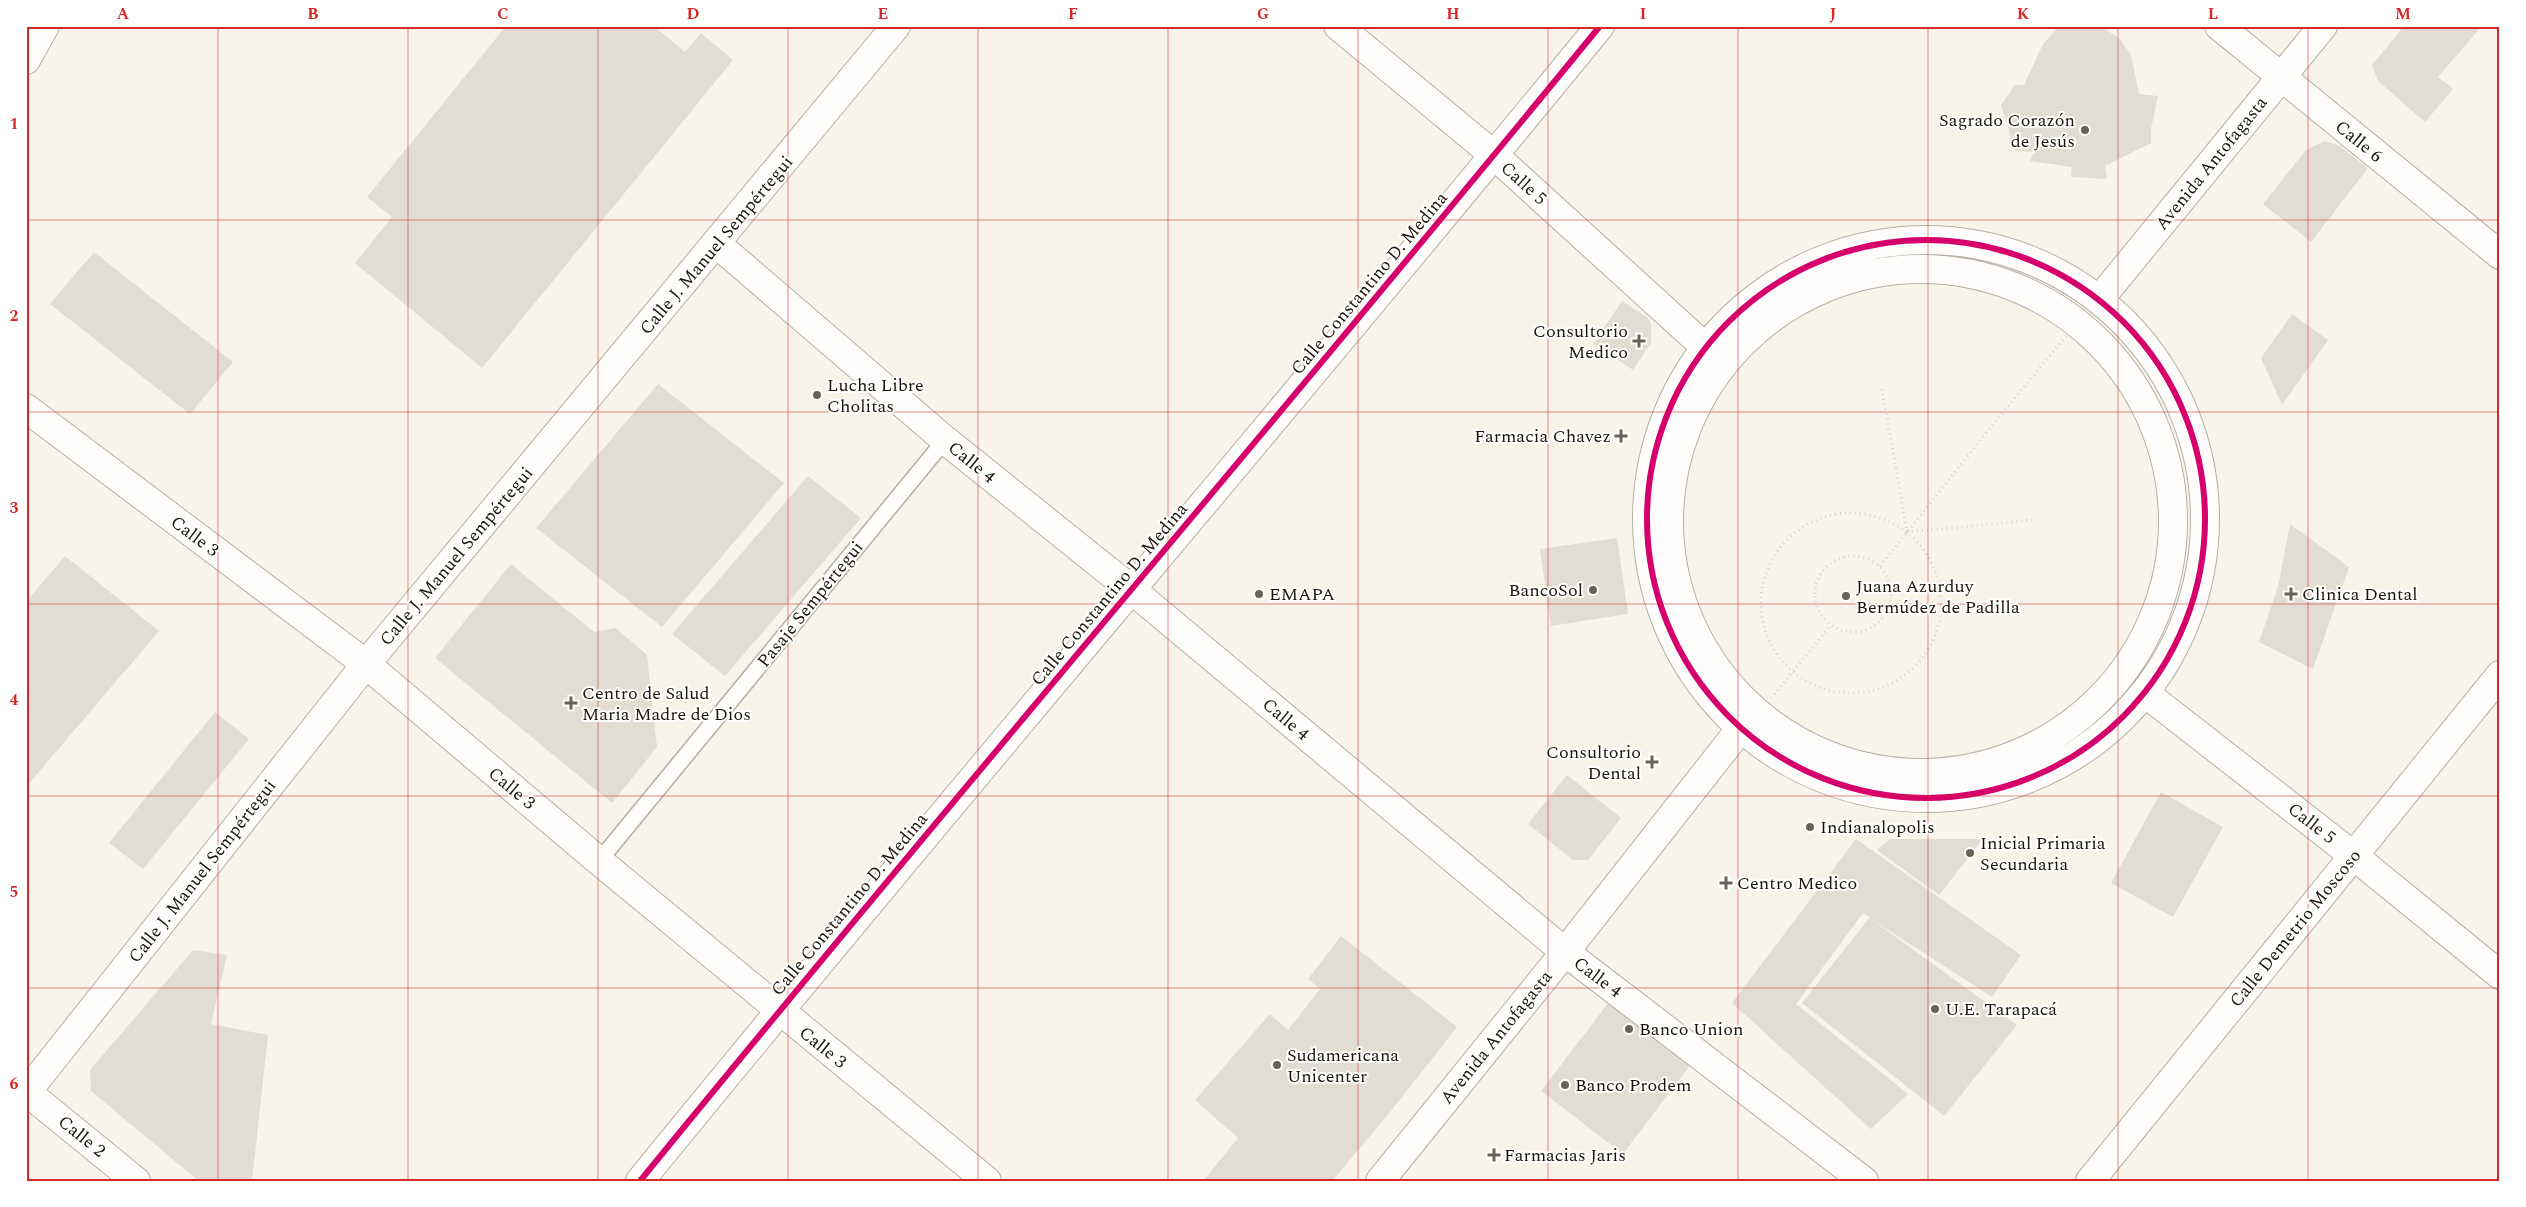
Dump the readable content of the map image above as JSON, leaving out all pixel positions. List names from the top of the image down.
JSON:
{
  "streets": {
    "street": [
      "Calle 6",
      "Avenida Antofagasta",
      "Calle 5",
      "Calle J. Manuel Sempértegui",
      "Calle Constantino D. Medina",
      "Calle 4",
      "Calle 3",
      "Calle Demetrio Moscoso",
      "Calle 2"
    ],
    "lane": ["Pasaje Sempértegui"]
  },
  "crossings": [
    ["Calle 6", "Avenida Antofagasta"],
    ["Avenida Antofagasta", "Calle 4"],
    ["Calle 5", "Calle Constantino D. Medina"],
    ["Calle 5", "Calle Demetrio Moscoso"],
    ["Calle J. Manuel Sempértegui", "Calle 4"],
    ["Calle J. Manuel Sempértegui", "Calle 3"],
    ["Calle J. Manuel Sempértegui", "Calle 2"],
    ["Calle Constantino D. Medina", "Calle 4"],
    ["Calle Constantino D. Medina", "Calle 3"],
    ["Calle 4", "Pasaje Sempértegui"],
    ["Calle 3", "Pasaje Sempértegui"]
  ],
  "places": {
    "other": [
      "Sagrado Corazón de Jesús",
      "Lucha Libre Cholitas",
      "BancoSol",
      "EMAPA",
      "Juana Azurduy Bermúdez de Padilla",
      "Indianalopolis",
      "Inicial Primaria Secundaria",
      "U.E. Tarapacá",
      "Banco Union",
      "Sudamericana Unicenter",
      "Banco Prodem"
    ],
    "health": [
      "Consultorio Medico",
      "Farmacia Chavez",
      "Clinica Dental",
      "Centro de Salud Maria Madre de Dios",
      "Consultorio Dental",
      "Centro Medico",
      "Farmacias Jaris"
    ]
  },
  "grid": {
    "columns": [
      "A",
      "B",
      "C",
      "D",
      "E",
      "F",
      "G",
      "H",
      "I",
      "J",
      "K",
      "L",
      "M"
    ],
    "rows": [
      "1",
      "2",
      "3",
      "4",
      "5",
      "6"
    ]
  }
}
